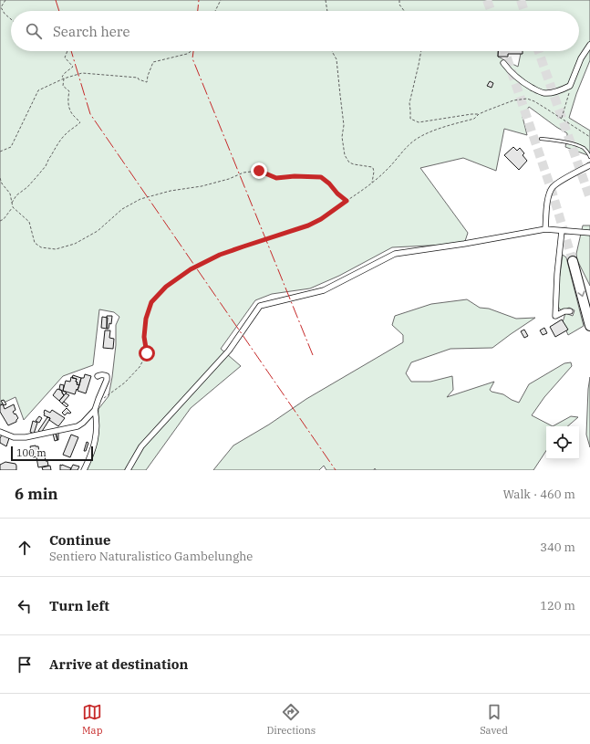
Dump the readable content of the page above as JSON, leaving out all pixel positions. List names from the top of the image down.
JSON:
{
  "scale_bar": "100 m",
  "page": {
    "search": "Search here",
    "scale": "100 m",
    "heading": ["6 min", "Walk · 460 m"],
    "list": [
      ["Continue", "Sentiero Naturalistico Gambelunghe", "340 m"],
      ["Turn left", "120 m"],
      "Arrive at destination"
    ],
    "nav": ["Map", "Directions", "Saved"]
  }
}
